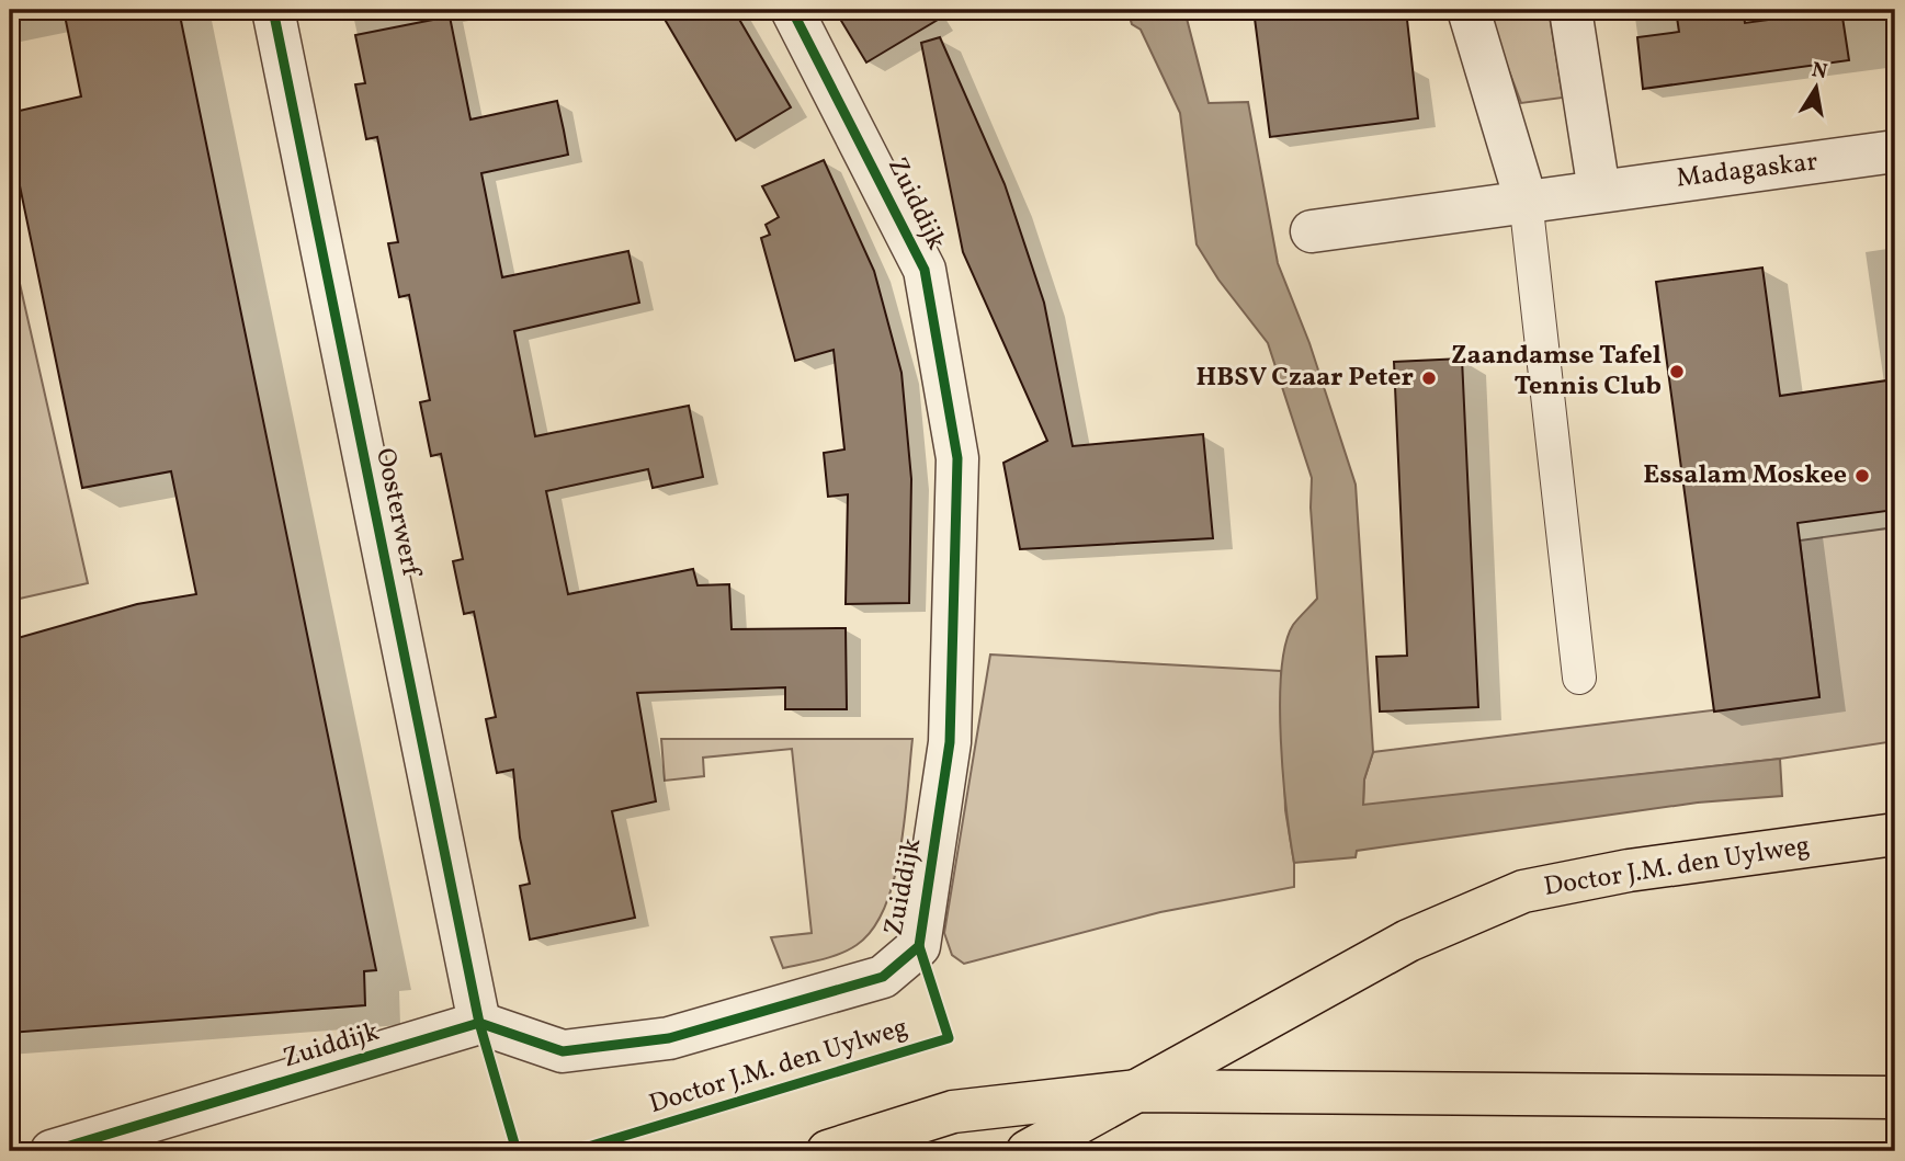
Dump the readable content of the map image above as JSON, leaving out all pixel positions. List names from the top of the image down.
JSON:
{
  "streets": {
    "main road": ["Doctor J.M. den Uylweg"],
    "street": ["Madagaskar", "Zuiddijk", "Oosterwerf"]
  },
  "crossings": [
    ["Zuiddijk", "Oosterwerf"]
  ],
  "places": ["Zaandamse Tafel Tennis Club", "HBSV Czaar Peter", "Essalam Moskee"],
  "north": "top"
}
